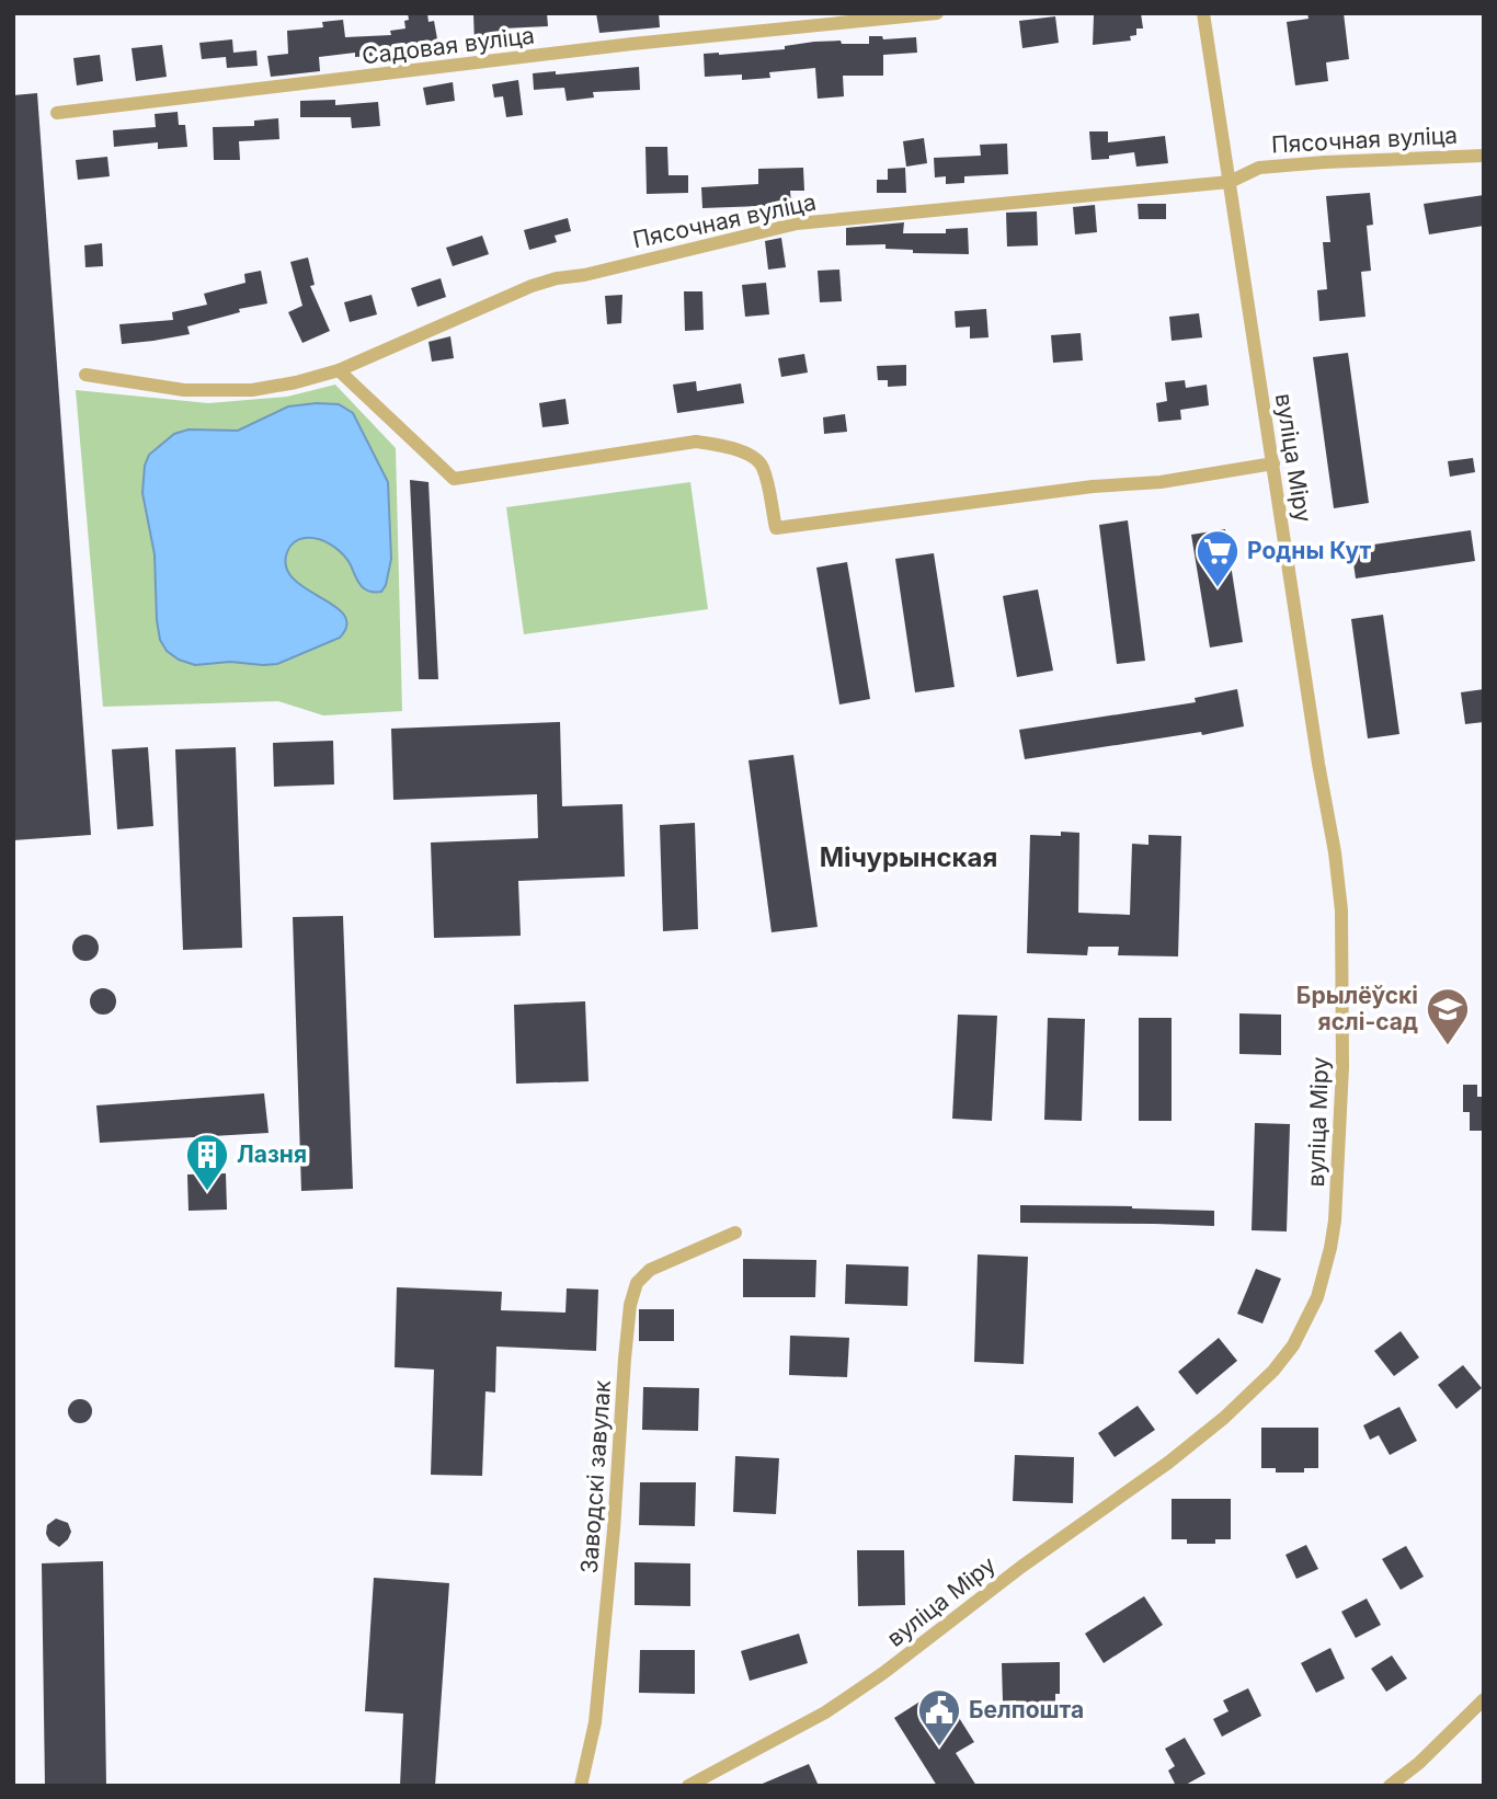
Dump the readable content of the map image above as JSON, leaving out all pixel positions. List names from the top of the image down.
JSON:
{
  "streets": {
    "street": [
      "Садовая вуліца",
      "Пясочная вуліца",
      "вуліца Міру",
      "Заводскі завулак"
    ]
  },
  "crossings": [
    ["Пясочная вуліца", "вуліца Міру"]
  ],
  "districts": ["Мічурынская"],
  "places": {
    "supermarket": ["Родны Кут"],
    "school or university": ["Брылёўскі яслі-сад"],
    "building": ["Лазня"],
    "public building": ["Белпошта"]
  }
}
